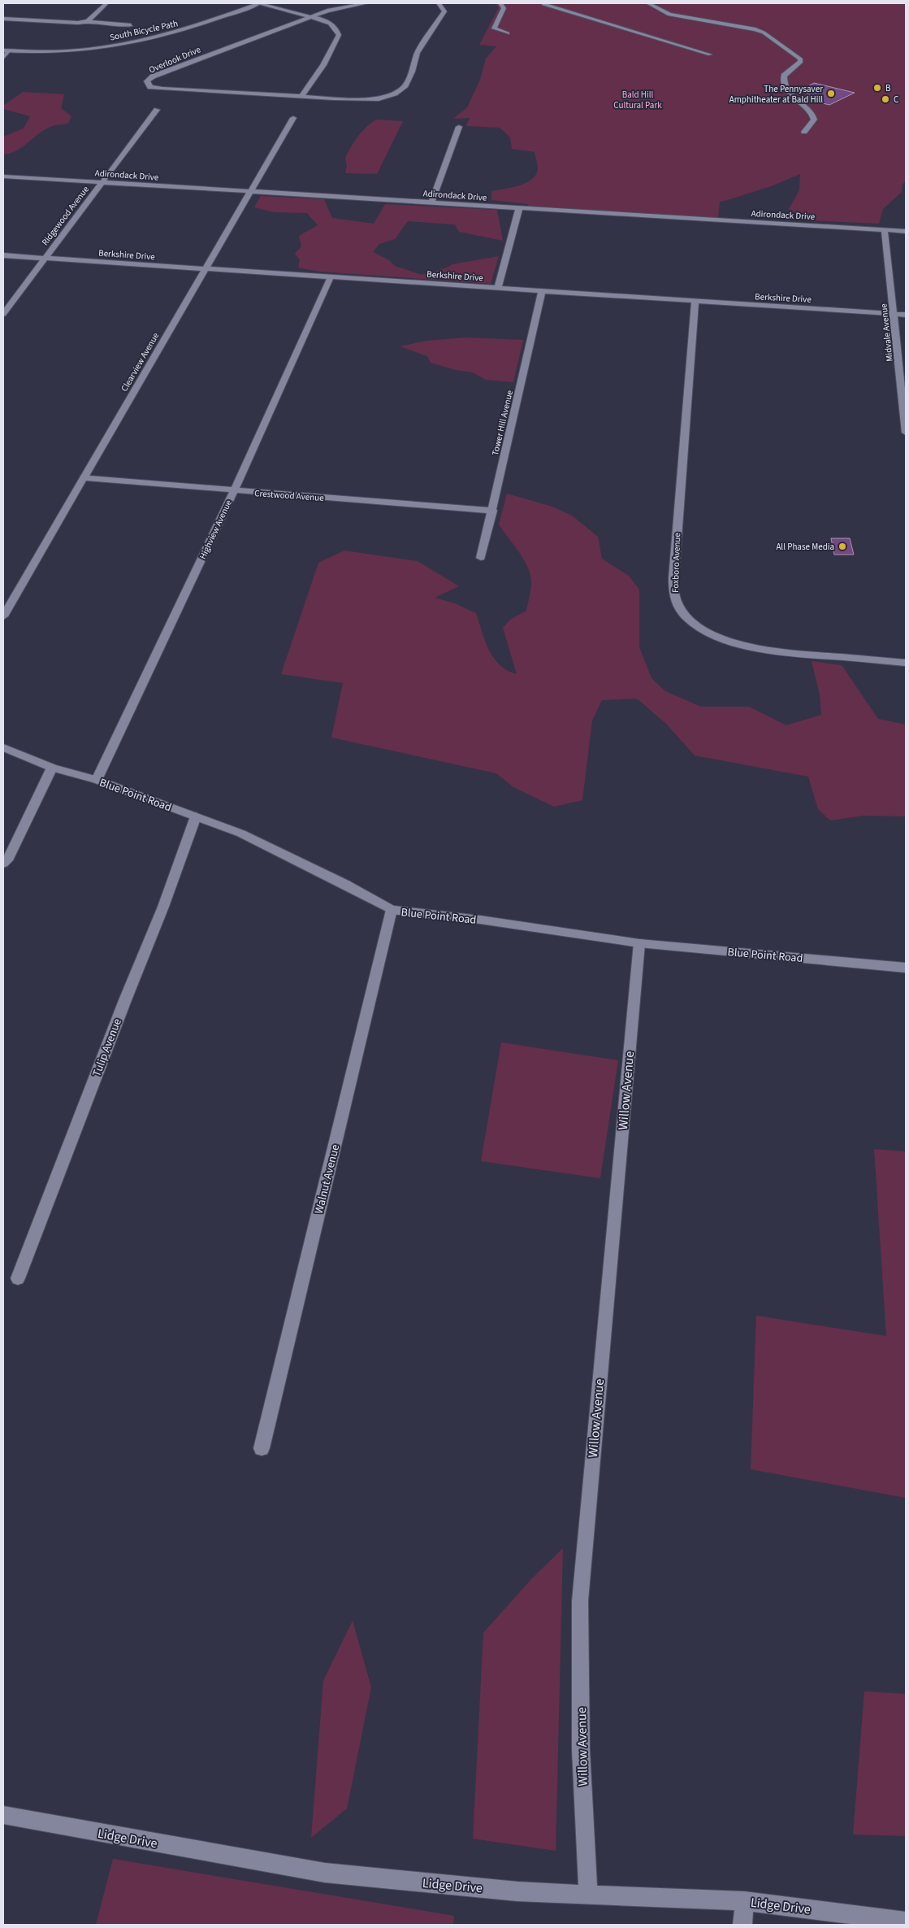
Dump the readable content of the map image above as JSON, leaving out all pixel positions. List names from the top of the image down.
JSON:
{
  "streets": {
    "street": [
      "South Bicycle Path",
      "Overlook Drive",
      "Adirondack Drive",
      "Ridgewood Avenue",
      "Berkshire Drive",
      "Midvale Avenue",
      "Clearview Avenue",
      "Tower Hill Avenue",
      "Crestwood Avenue",
      "Highview Avenue",
      "Foxboro Avenue",
      "Blue Point Road",
      "Tulip Avenue",
      "Willow Avenue",
      "Walnut Avenue",
      "Lidge Drive"
    ]
  },
  "crossings": [
    ["Adirondack Drive", "Ridgewood Avenue"],
    ["Adirondack Drive", "Midvale Avenue"],
    ["Adirondack Drive", "Clearview Avenue"],
    ["Ridgewood Avenue", "Berkshire Drive"],
    ["Berkshire Drive", "Midvale Avenue"],
    ["Berkshire Drive", "Clearview Avenue"],
    ["Berkshire Drive", "Tower Hill Avenue"],
    ["Berkshire Drive", "Highview Avenue"],
    ["Berkshire Drive", "Foxboro Avenue"],
    ["Clearview Avenue", "Crestwood Avenue"],
    ["Tower Hill Avenue", "Crestwood Avenue"],
    ["Crestwood Avenue", "Highview Avenue"],
    ["Highview Avenue", "Blue Point Road"],
    ["Blue Point Road", "Tulip Avenue"],
    ["Blue Point Road", "Willow Avenue"],
    ["Blue Point Road", "Walnut Avenue"],
    ["Willow Avenue", "Lidge Drive"]
  ],
  "parks": ["Bald Hill Cultural Park"],
  "places": [
    "B",
    "The Pennysaver Amphitheater at Bald Hill",
    "C",
    "All Phase Media"
  ]
}
